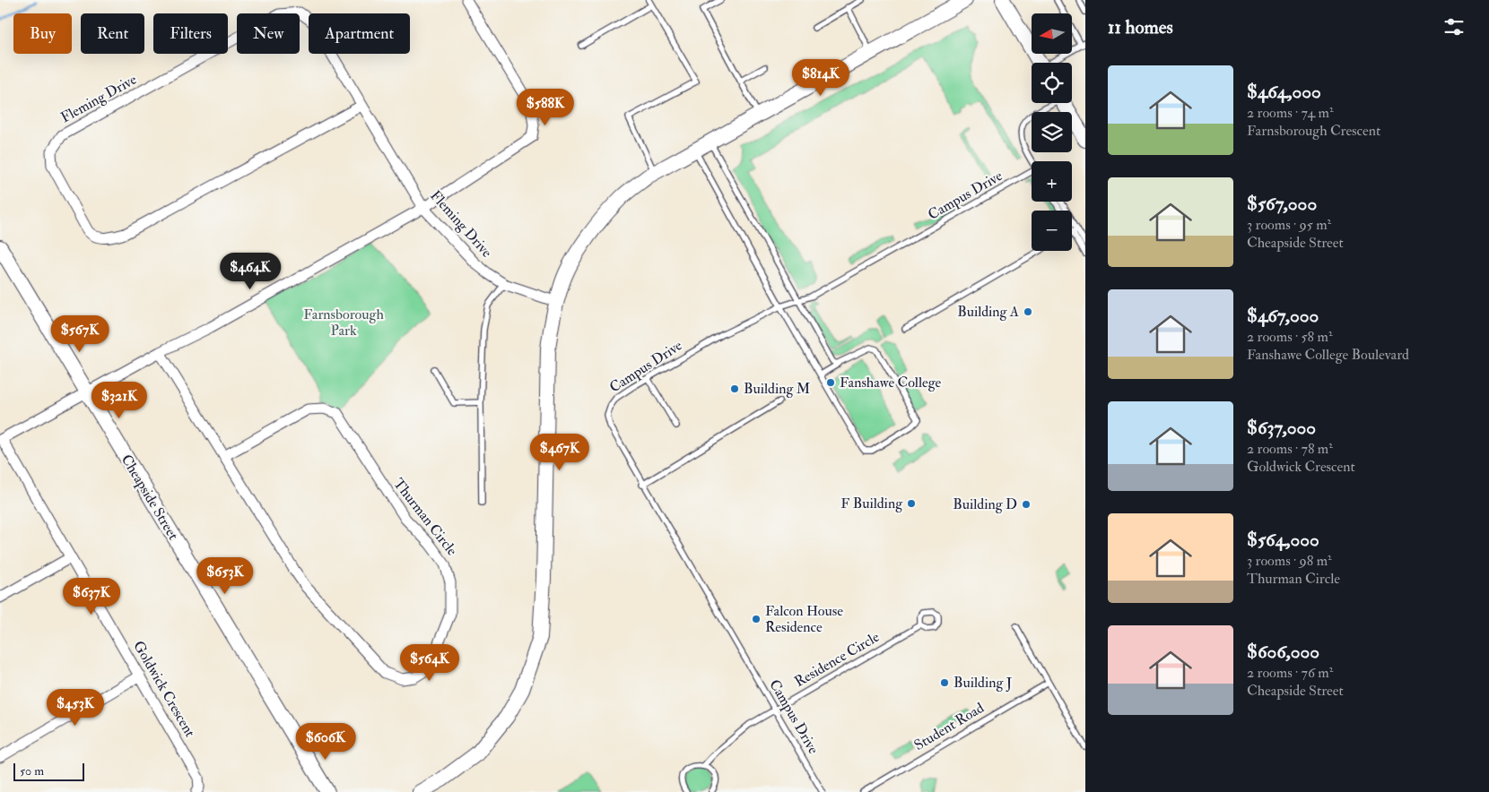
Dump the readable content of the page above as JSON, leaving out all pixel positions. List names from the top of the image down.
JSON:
{
  "streets": {
    "street": [
      "Fleming Drive",
      "Cheapside Street",
      "Thurman Circle",
      "Goldwick Crescent"
    ],
    "lane": ["Campus Drive", "Residence Circle", "Student Road"]
  },
  "crossings": [
    ["Campus Drive", "Residence Circle"]
  ],
  "parks": ["Farnsborough Park"],
  "places": [
    "Building A",
    "Fanshawe College",
    "Building M",
    "F Building",
    "Building D",
    "Falcon House Residence",
    "Building J"
  ],
  "scale_bar": "50 m",
  "north": "left",
  "page": {
    "heading": "11 homes",
    "map_buttons": ["+", "−"],
    "chip": [
      "Buy",
      "Rent",
      "Filters",
      "New",
      "Apartment"
    ],
    "list": [
      {
        "name": "$464,000",
        "note": "2 rooms · 74 m² · Farnsborough Crescent"
      },
      {
        "name": "$567,000",
        "note": "3 rooms · 95 m² · Cheapside Street"
      },
      {
        "name": "$467,000",
        "note": "2 rooms · 58 m² · Fanshawe College Boulevard"
      },
      {
        "name": "$637,000",
        "note": "2 rooms · 78 m² · Goldwick Crescent"
      },
      {
        "name": "$564,000",
        "note": "3 rooms · 98 m² · Thurman Circle"
      },
      {
        "name": "$606,000",
        "note": "2 rooms · 76 m² · Cheapside Street"
      }
    ],
    "price": [
      "$814K",
      "$588K",
      "$464K",
      "$567K",
      "$321K",
      "$467K",
      "$653K",
      "$637K",
      "$564K",
      "$453K",
      "$606K"
    ],
    "scale": "50 m"
  }
}
